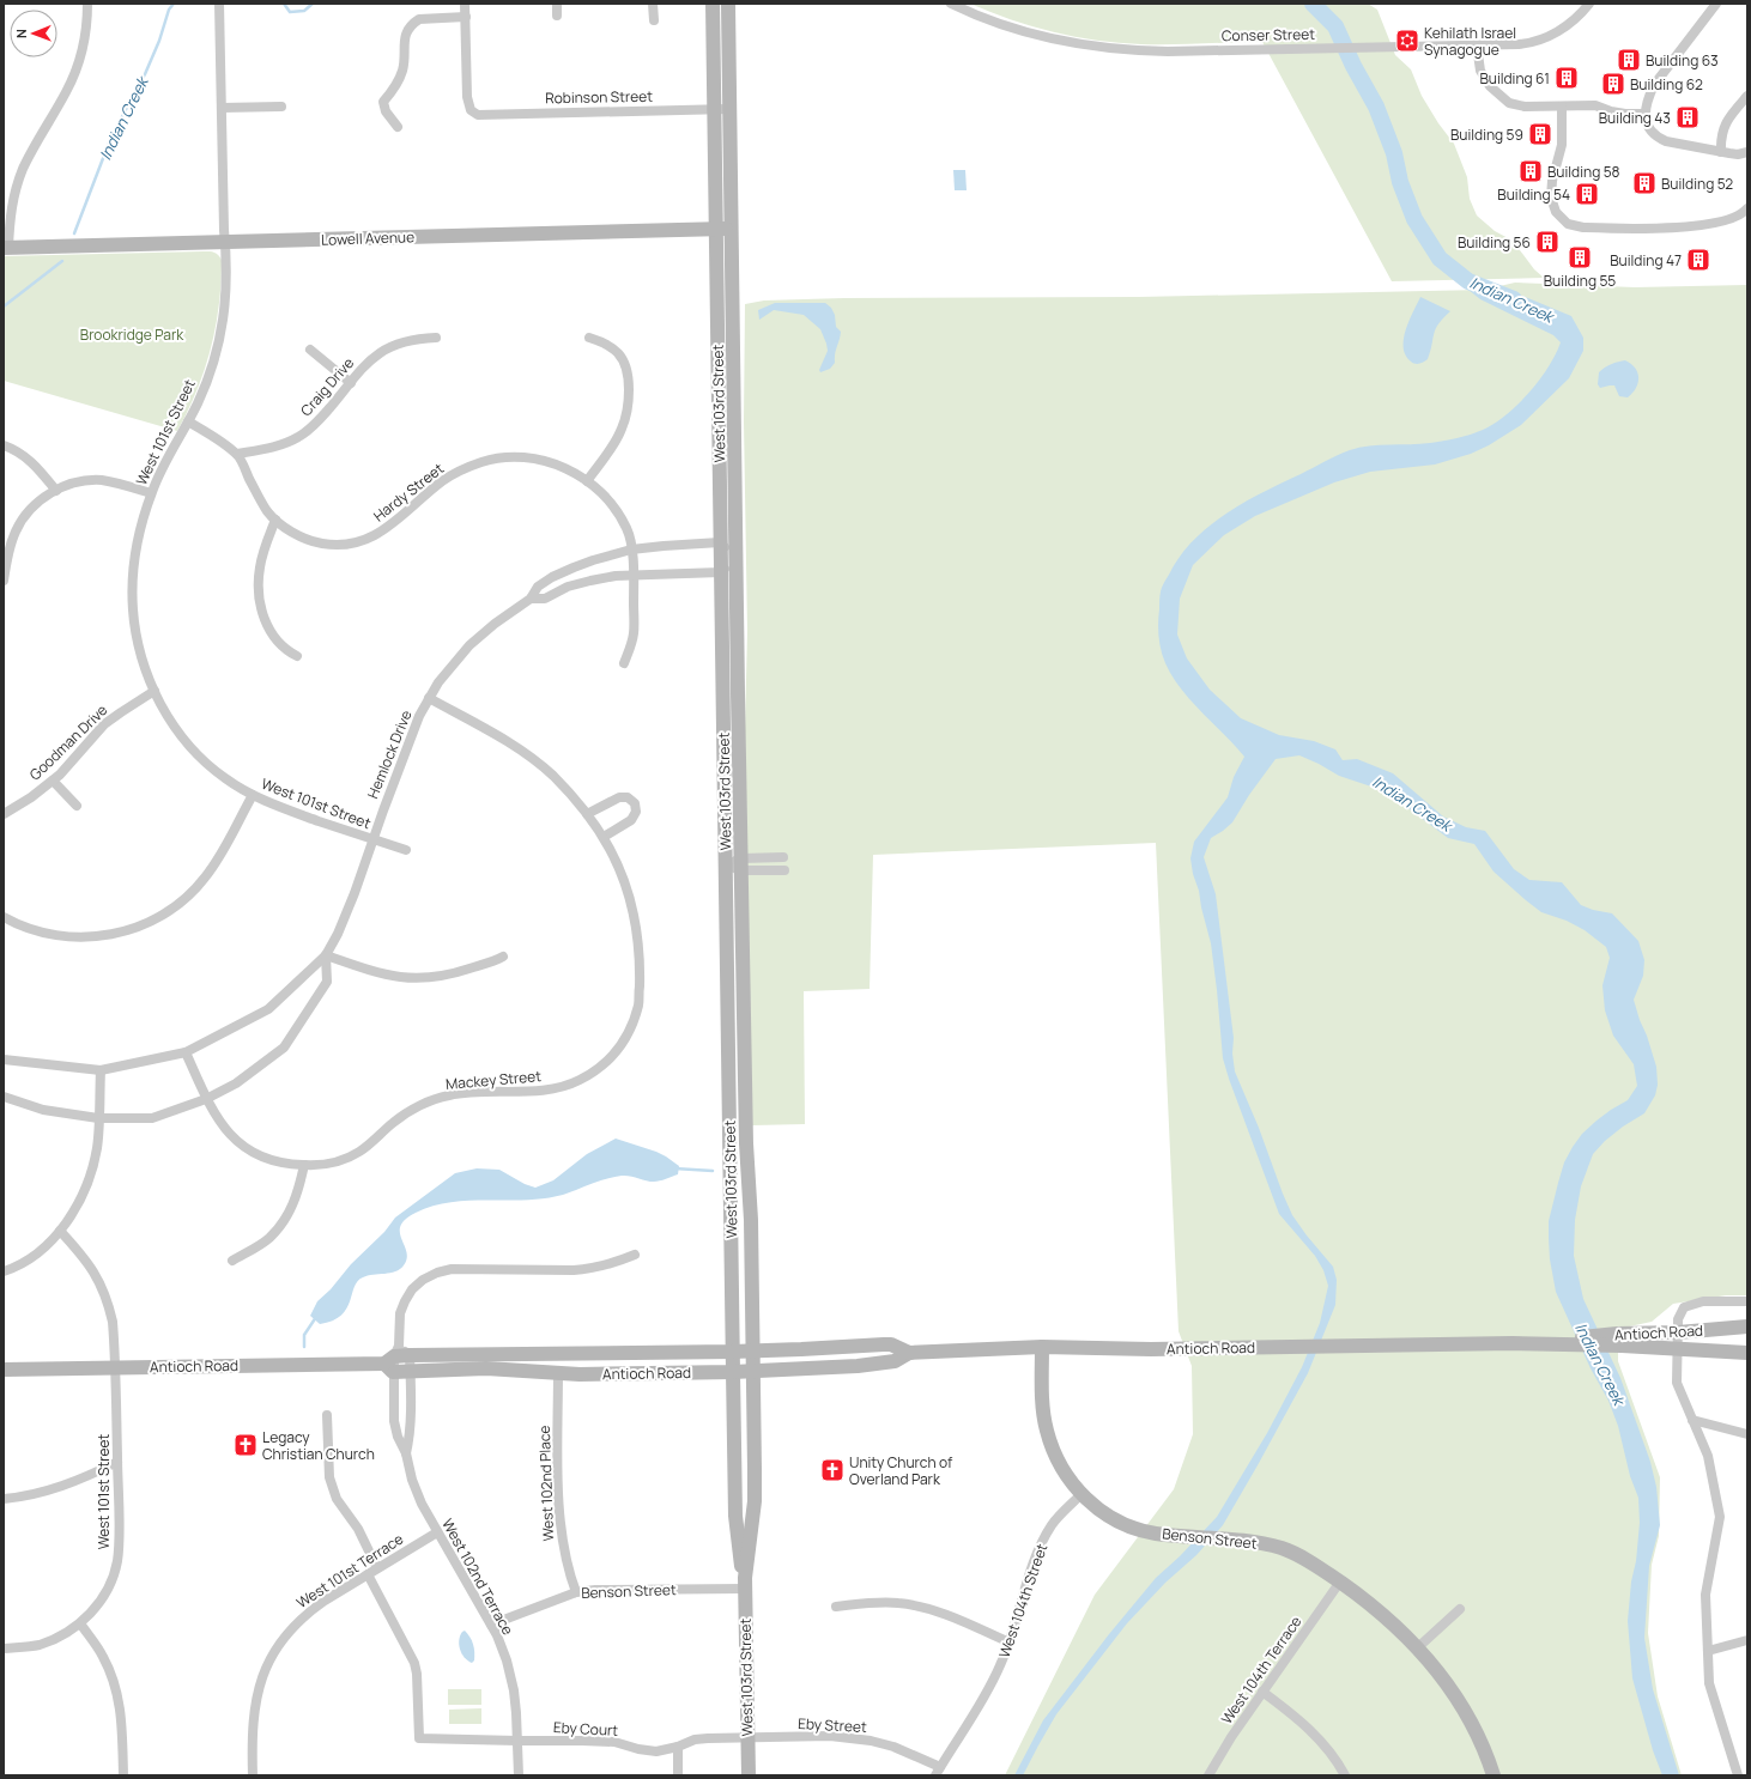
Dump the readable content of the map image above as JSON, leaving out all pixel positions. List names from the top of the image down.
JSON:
{
  "streets": {
    "main road": [
      "Lowell Avenue",
      "West 103rd Street",
      "Antioch Road",
      "Benson Street"
    ],
    "street": [
      "Conser Street",
      "Robinson Street",
      "Craig Drive",
      "West 101st Street",
      "Hardy Street",
      "Goodman Drive",
      "Hemlock Drive",
      "Mackey Street",
      "West 102nd Place",
      "West 101st Terrace",
      "West 102nd Terrace",
      "West 104th Street",
      "West 104th Terrace",
      "Eby Street",
      "Eby Court"
    ]
  },
  "crossings": [
    ["Robinson Street", "West 103rd Street"],
    ["Lowell Avenue", "West 103rd Street"],
    ["Lowell Avenue", "West 101st Street"],
    ["Craig Drive", "Hardy Street"],
    ["West 103rd Street", "Hemlock Drive"],
    ["West 103rd Street", "Antioch Road"],
    ["West 103rd Street", "Benson Street"],
    ["West 103rd Street", "Eby Street"],
    ["West 103rd Street", "Eby Court"],
    ["West 101st Street", "Goodman Drive"],
    ["West 101st Street", "Hemlock Drive"],
    ["West 101st Street", "Antioch Road"],
    ["Hardy Street", "Hemlock Drive"],
    ["Hemlock Drive", "Mackey Street"],
    ["Antioch Road", "West 102nd Place"],
    ["Antioch Road", "West 102nd Terrace"],
    ["West 102nd Place", "Benson Street"],
    ["Benson Street", "West 102nd Terrace"],
    ["Benson Street", "West 104th Street"],
    ["Benson Street", "West 104th Terrace"],
    ["West 101st Terrace", "West 102nd Terrace"],
    ["West 101st Terrace", "Eby Court"],
    ["West 102nd Terrace", "Eby Court"],
    ["West 104th Street", "Eby Street"],
    ["Eby Street", "Eby Court"]
  ],
  "water": ["Indian Creek"],
  "parks": ["Brookridge Park"],
  "places": {
    "synagogue": ["Kehilath Israel Synagogue"],
    "building": [
      "Building 63",
      "Building 61",
      "Building 62",
      "Building 43",
      "Building 59",
      "Building 58",
      "Building 52",
      "Building 54",
      "Building 56",
      "Building 55",
      "Building 47"
    ],
    "church": ["Legacy Christian Church", "Unity Church of Overland Park"]
  },
  "north": "left"
}
